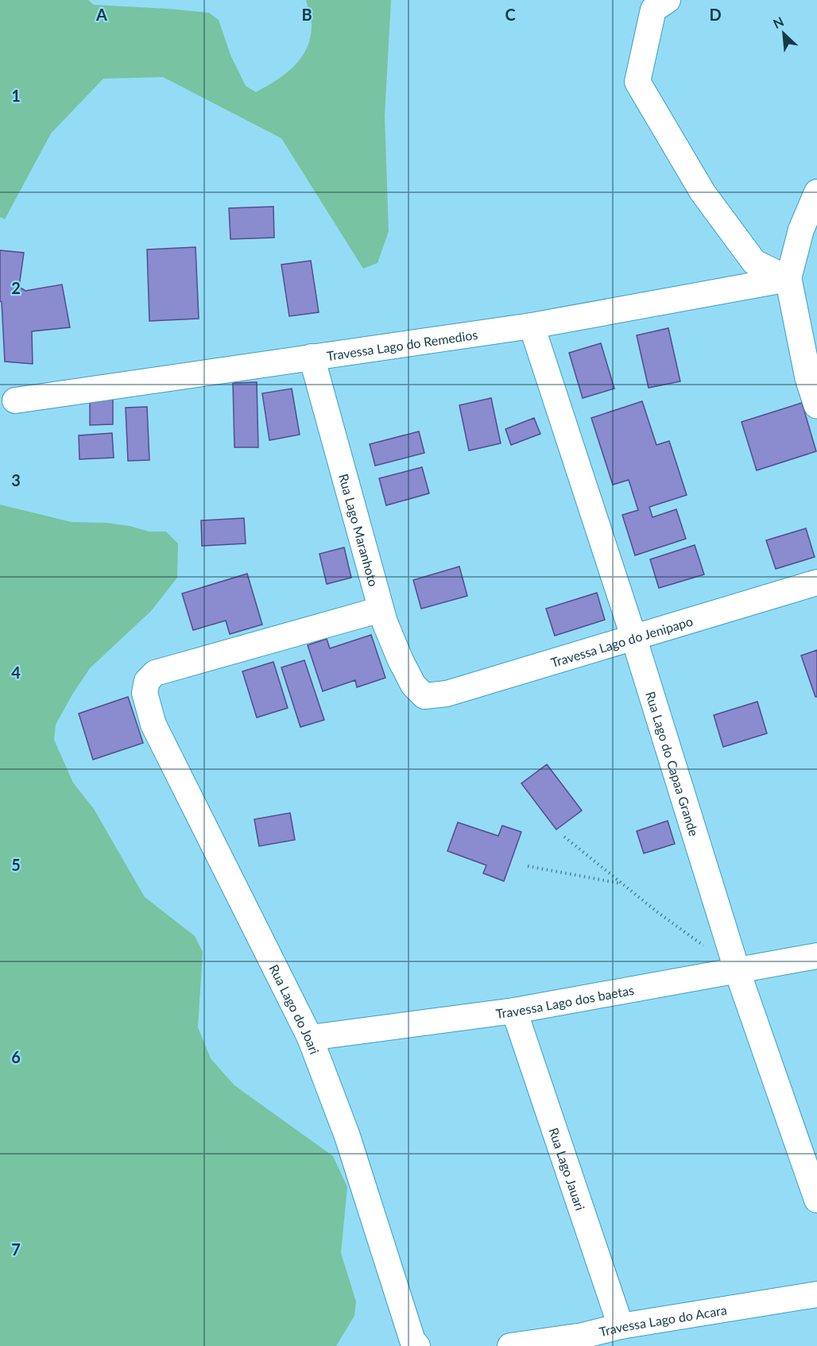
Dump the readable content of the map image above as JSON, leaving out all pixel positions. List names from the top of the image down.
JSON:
{
  "streets": {
    "street": [
      "Travessa Lago do Remedios",
      "Rua Lago Maranhoto",
      "Travessa Lago do Jenipapo",
      "Rua Lago do Capaa Grande",
      "Travessa Lago dos baetas",
      "Rua Lago do Joari",
      "Rua Lago Jauari",
      "Travessa Lago do Acara"
    ]
  },
  "crossings": [
    ["Travessa Lago do Remedios", "Rua Lago Maranhoto"],
    ["Travessa Lago do Remedios", "Rua Lago do Capaa Grande"],
    ["Rua Lago Maranhoto", "Travessa Lago do Jenipapo"],
    ["Rua Lago Maranhoto", "Rua Lago do Joari"],
    ["Travessa Lago do Jenipapo", "Rua Lago do Capaa Grande"],
    ["Rua Lago do Capaa Grande", "Travessa Lago dos baetas"],
    ["Travessa Lago dos baetas", "Rua Lago do Joari"],
    ["Travessa Lago dos baetas", "Rua Lago Jauari"],
    ["Rua Lago Jauari", "Travessa Lago do Acara"]
  ],
  "north": "top left",
  "grid": {
    "columns": [
      "A",
      "B",
      "C",
      "D"
    ],
    "rows": [
      "1",
      "2",
      "3",
      "4",
      "5",
      "6",
      "7"
    ]
  }
}
